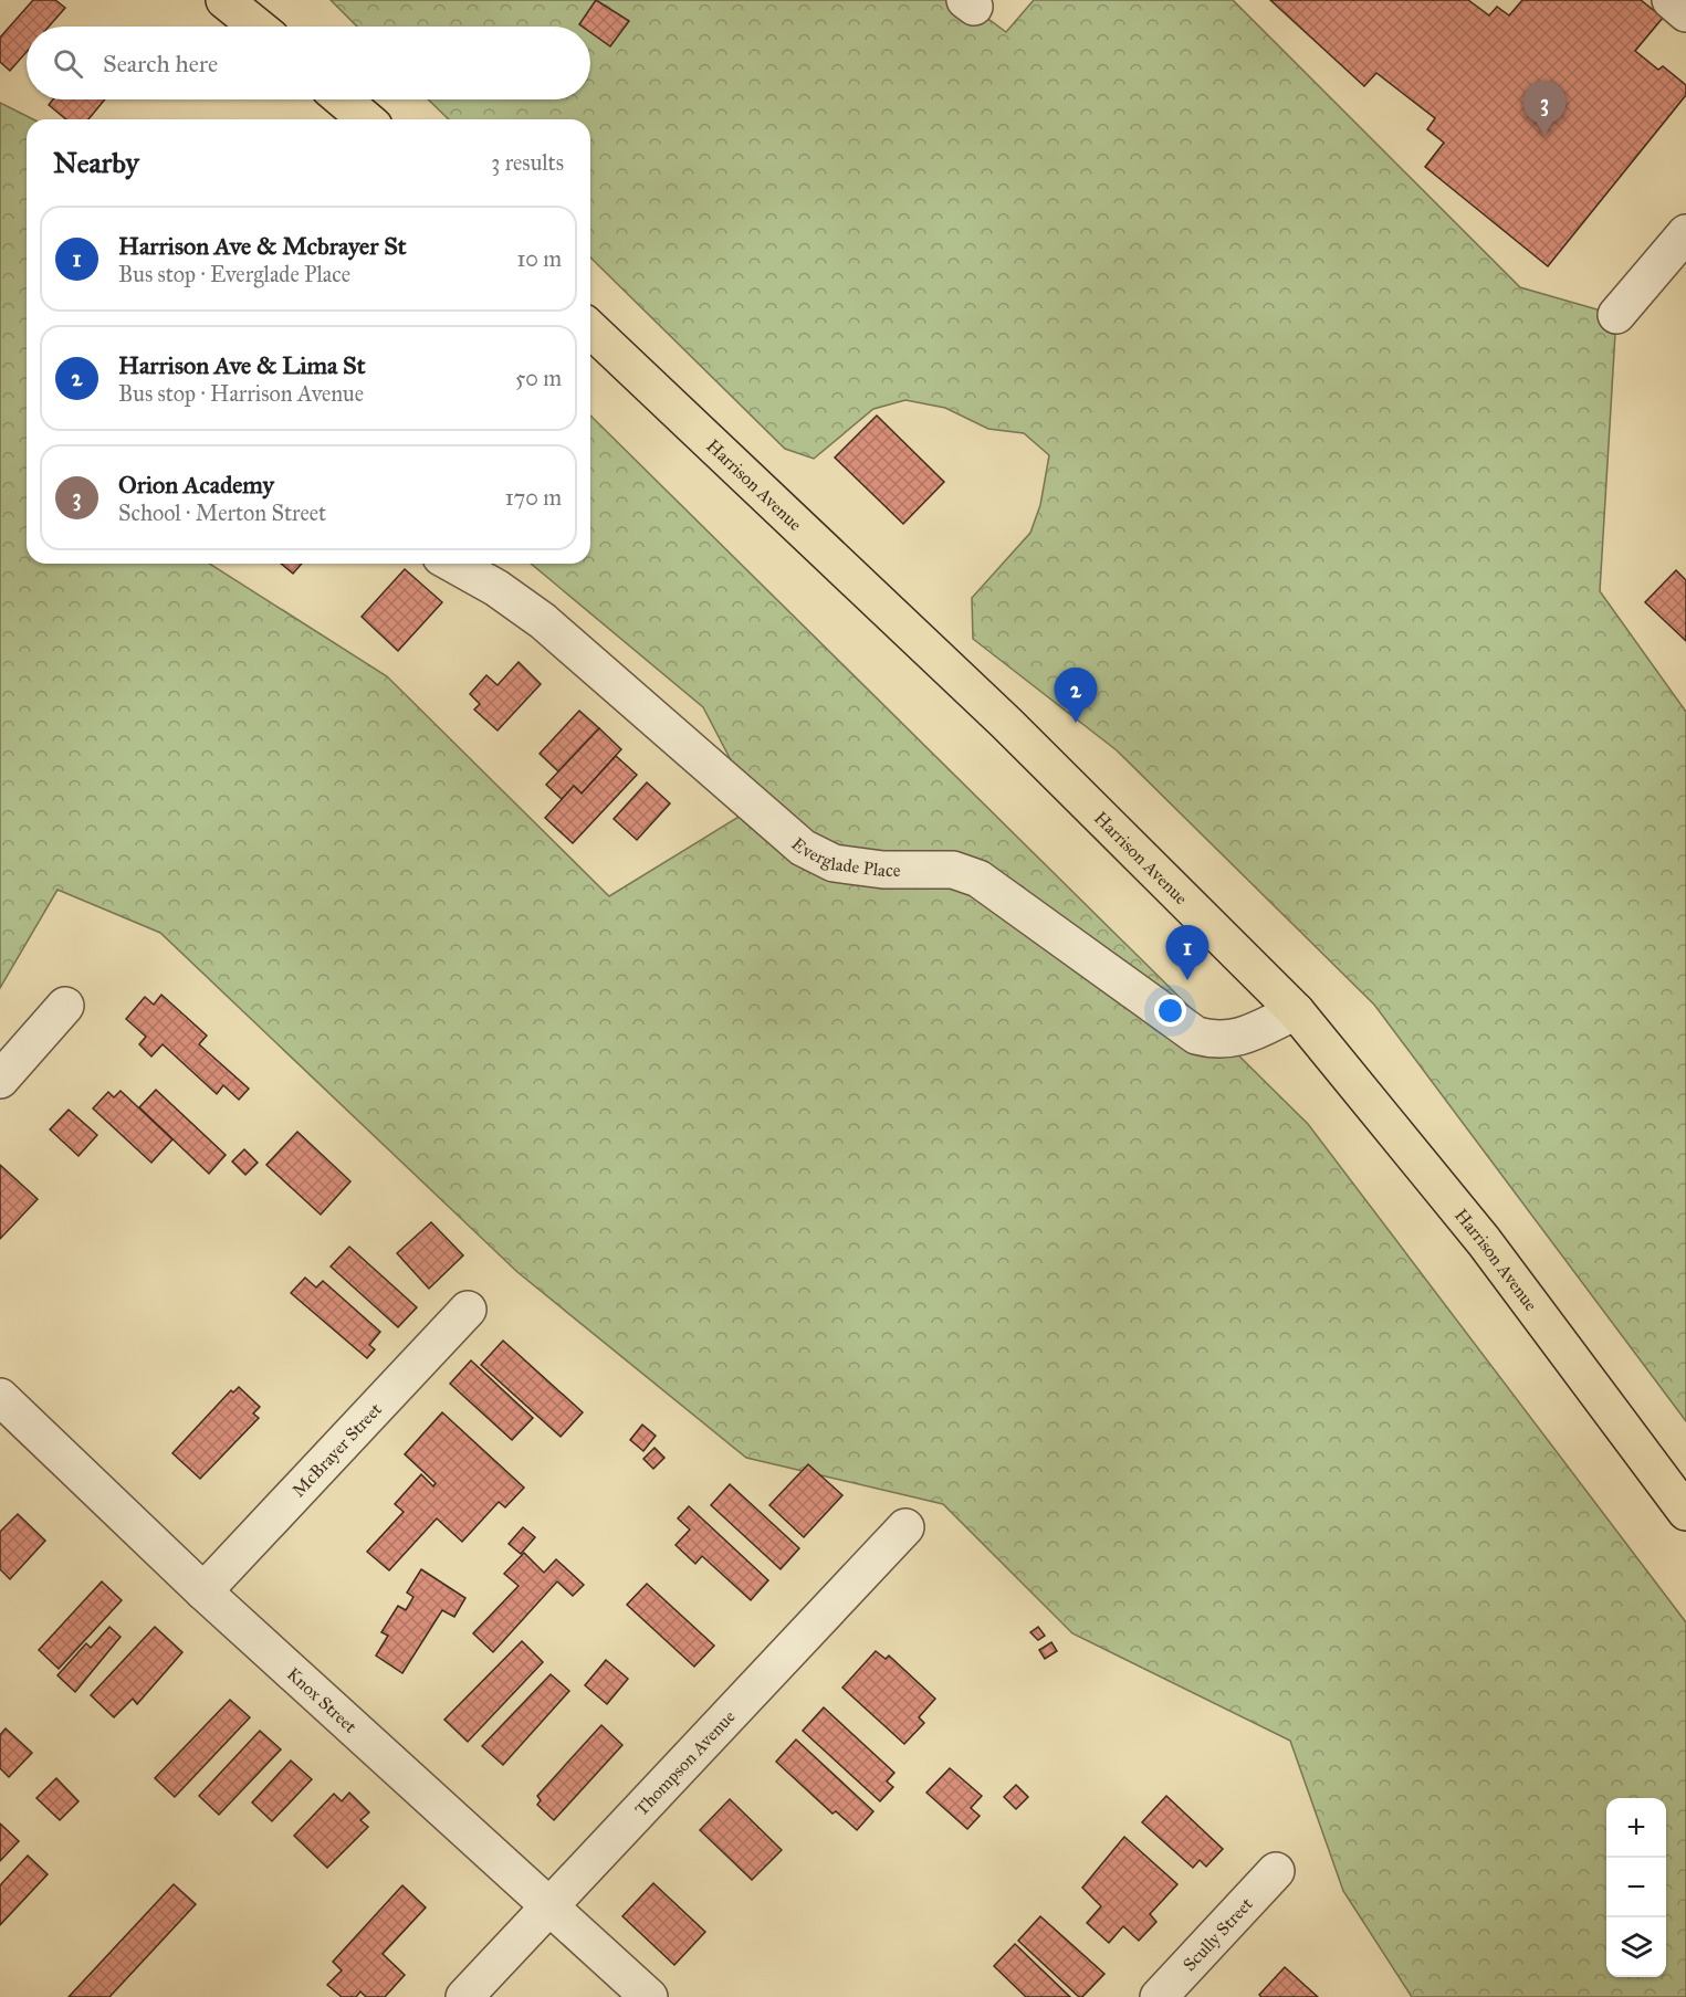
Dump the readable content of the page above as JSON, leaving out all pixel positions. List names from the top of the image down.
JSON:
{
  "streets": {
    "main road": ["Harrison Avenue"],
    "street": [
      "Everglade Place",
      "McBrayer Street",
      "Knox Street",
      "Thompson Avenue",
      "Scully Street"
    ]
  },
  "crossings": [
    ["Harrison Avenue", "Everglade Place"],
    ["McBrayer Street", "Knox Street"],
    ["Knox Street", "Thompson Avenue"]
  ],
  "page": {
    "search": "Search here",
    "pins": ["3", "2", "1"],
    "heading": ["Nearby", "3 results"],
    "list": [
      {
        "mark": "1",
        "name": "Harrison Ave & Mcbrayer St",
        "note": "Bus stop · Everglade Place",
        "value": "10 m"
      },
      {
        "mark": "2",
        "name": "Harrison Ave & Lima St",
        "note": "Bus stop · Harrison Avenue",
        "value": "50 m"
      },
      {
        "mark": "3",
        "name": "Orion Academy",
        "note": "School · Merton Street",
        "value": "170 m"
      }
    ],
    "map_buttons": ["+", "−"]
  }
}
